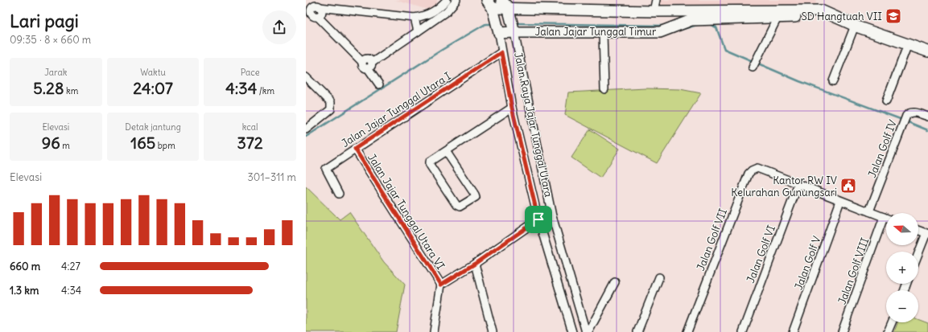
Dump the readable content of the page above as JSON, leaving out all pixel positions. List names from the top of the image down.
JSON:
{
  "streets": {
    "main road": ["Jalan Jajar Tunggal Timur", "Jalan Raya Jajar Tunggal Utara"],
    "street": [
      "Jalan Jajar Tunggal Utara I",
      "Jalan Golf IV",
      "Jalan Jajar Tunggal Utara VI",
      "Jalan Golf VII",
      "Jalan Golf VI",
      "Jalan Golf V",
      "Jalan Golf VIII"
    ]
  },
  "crossings": [
    ["Jalan Jajar Tunggal Timur", "Jalan Raya Jajar Tunggal Utara"],
    ["Jalan Jajar Tunggal Utara I", "Jalan Raya Jajar Tunggal Utara"],
    ["Jalan Jajar Tunggal Utara I", "Jalan Jajar Tunggal Utara VI"],
    ["Jalan Golf IV", "Jalan Golf VII"],
    ["Jalan Golf VII", "Jalan Golf VI"],
    ["Jalan Golf VII", "Jalan Golf V"],
    ["Jalan Golf VII", "Jalan Golf VIII"]
  ],
  "places": {
    "school or university": ["SD Hangtuah VII"],
    "public building": ["Kantor RW IV Kelurahan Gunungsari"]
  },
  "north": "left",
  "page": {
    "heading": ["Lari pagi", "09:35 · 8 × 660 m"],
    "stats": [
      ["Jarak", "5.28 km"],
      ["Waktu", "24:07"],
      ["Pace", "4:34 /km"],
      ["Elevasi", "96 m"],
      ["Detak jantung", "165 bpm"],
      ["kcal", "372"]
    ],
    "chart": ["Elevasi", "301–311 m"],
    "map_buttons": ["+", "−"],
    "list": [
      {
        "name": "660 m",
        "note": "4:27"
      },
      {
        "name": "1.3 km",
        "note": "4:34"
      }
    ]
  }
}
